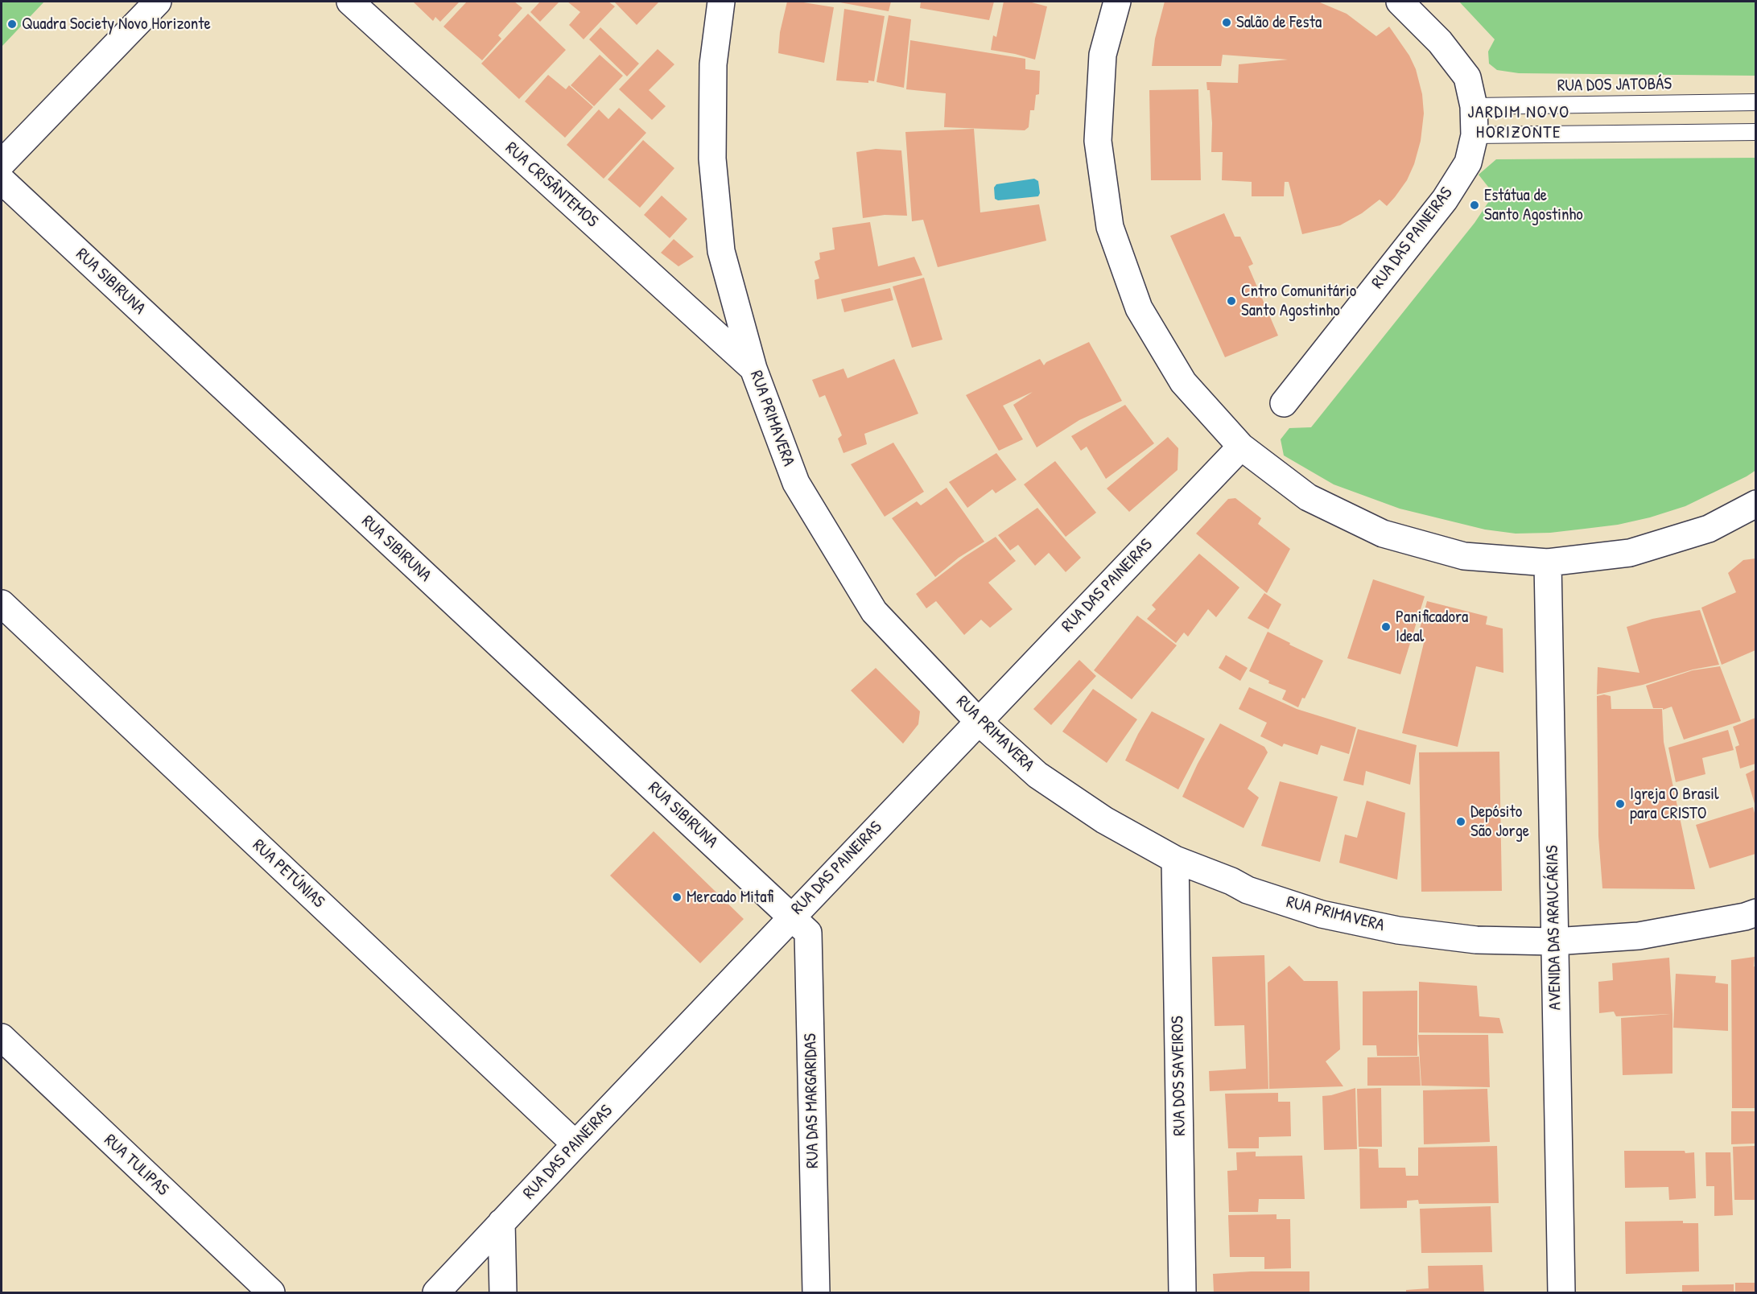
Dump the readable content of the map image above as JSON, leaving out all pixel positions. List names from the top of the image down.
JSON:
{
  "streets": {
    "street": [
      "RUA CRISÂNTEMOS",
      "RUA DAS PAINEIRAS",
      "RUA SIBIRUNA",
      "RUA PRIMAVERA",
      "RUA PETÚNIAS",
      "AVENIDA DAS ARAUCÁRIAS",
      "RUA DOS SAVEIROS",
      "RUA DAS MARGARIDAS",
      "RUA TULIPAS"
    ],
    "lane": ["RUA DOS JATOBÁS"]
  },
  "crossings": [
    ["RUA DOS JATOBÁS", "RUA DAS PAINEIRAS"],
    ["RUA CRISÂNTEMOS", "RUA PRIMAVERA"],
    ["RUA DAS PAINEIRAS", "RUA SIBIRUNA"],
    ["RUA DAS PAINEIRAS", "RUA PRIMAVERA"],
    ["RUA DAS PAINEIRAS", "RUA PETÚNIAS"],
    ["RUA DAS PAINEIRAS", "RUA DAS MARGARIDAS"],
    ["RUA SIBIRUNA", "RUA DAS MARGARIDAS"],
    ["RUA PRIMAVERA", "AVENIDA DAS ARAUCÁRIAS"],
    ["RUA PRIMAVERA", "RUA DOS SAVEIROS"]
  ],
  "districts": ["JARDIM NOVO HORIZONTE"],
  "places": [
    "Salão de Festa",
    "Quadra Society Novo Horizonte",
    "Estátua de Santo Agostinho",
    "Cntro Comunitário Santo Agostinho",
    "Panificadora Ideal",
    "Igreja O Brasil para CRISTO",
    "Depósito São Jorge",
    "Mercado Mitafi"
  ]
}
